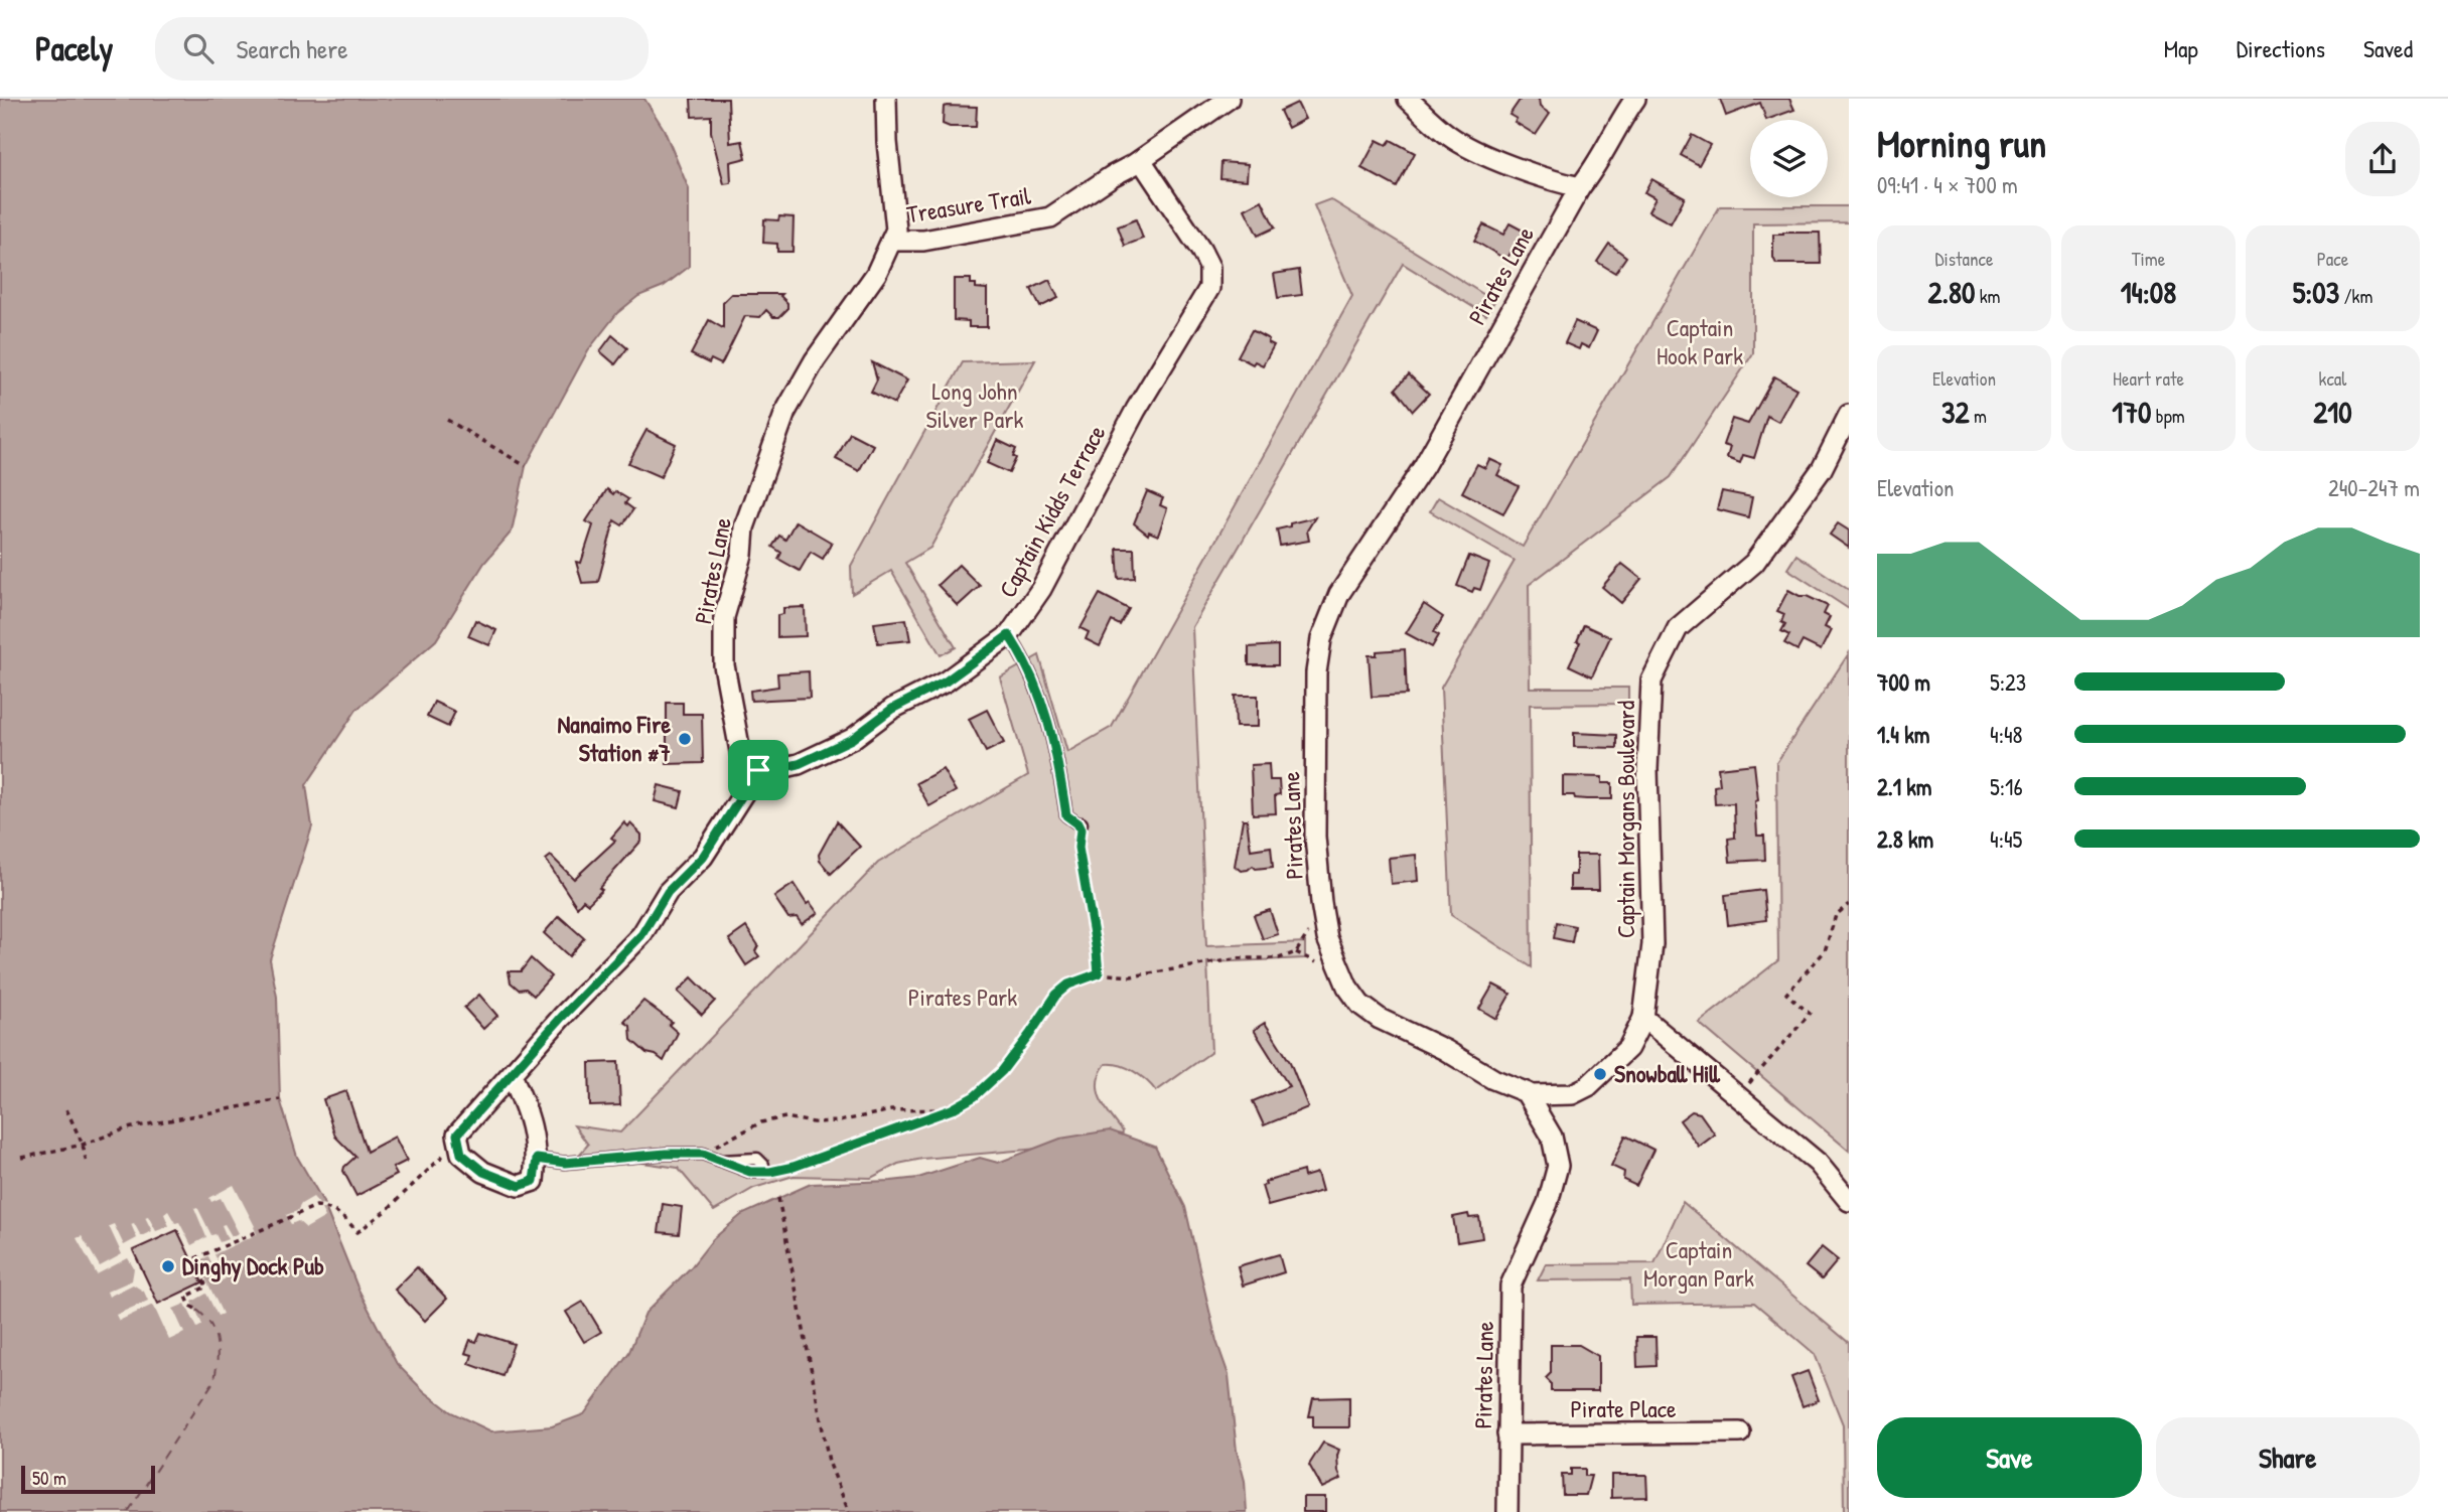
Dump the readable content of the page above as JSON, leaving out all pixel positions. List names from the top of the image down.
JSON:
{
  "streets": {
    "street": [
      "Treasure Trail",
      "Pirates Lane",
      "Captain Kidds Terrace",
      "Captain Morgans Boulevard",
      "Pirate Place"
    ]
  },
  "crossings": [
    ["Treasure Trail", "Pirates Lane"],
    ["Treasure Trail", "Captain Kidds Terrace"],
    ["Pirates Lane", "Captain Kidds Terrace"],
    ["Pirates Lane", "Pirate Place"]
  ],
  "parks": [
    "Captain Hook Park",
    "Long John Silver Park",
    "Pirates Park",
    "Captain Morgan Park"
  ],
  "places": ["Nanaimo Fire Station #7", "Snowball Hill", "Dinghy Dock Pub"],
  "scale_bar": "50 m",
  "page": {
    "header": "Pacely",
    "search": "Search here",
    "nav": ["Map", "Directions", "Saved"],
    "heading": ["Morning run", "09:41 · 4 × 700 m"],
    "stats": [
      ["Distance", "2.80 km"],
      ["Time", "14:08"],
      ["Pace", "5:03 /km"],
      ["Elevation", "32 m"],
      ["Heart rate", "170 bpm"],
      ["kcal", "210"]
    ],
    "chart": ["Elevation", "240–247 m"],
    "list": [
      {
        "name": "700 m",
        "note": "5:23"
      },
      {
        "name": "1.4 km",
        "note": "4:48"
      },
      {
        "name": "2.1 km",
        "note": "5:16"
      },
      {
        "name": "2.8 km",
        "note": "4:45"
      }
    ],
    "buttons": ["Save", "Share"],
    "scale": "50 m"
  }
}
